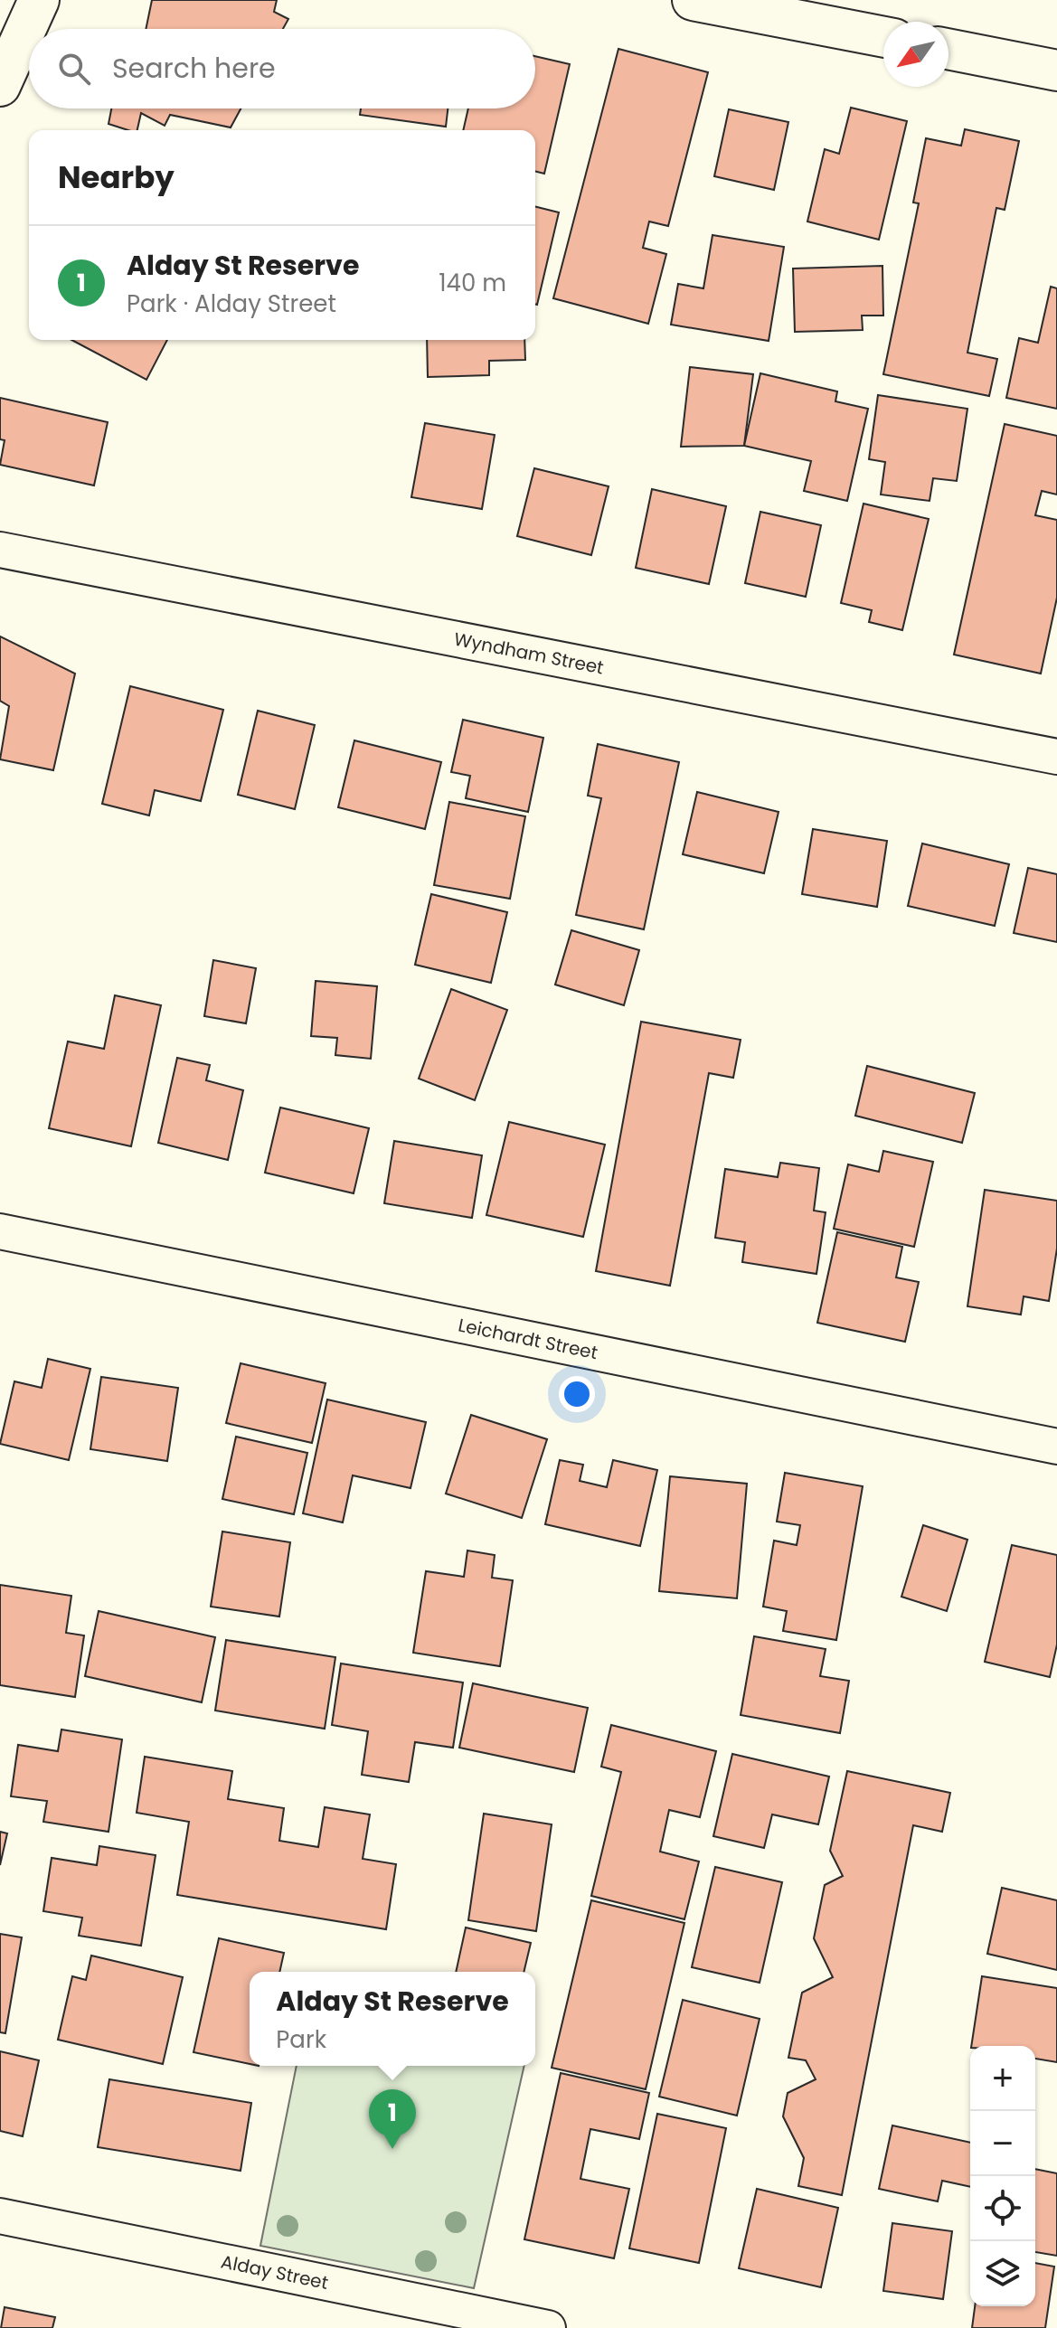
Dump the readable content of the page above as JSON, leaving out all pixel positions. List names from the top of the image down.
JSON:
{
  "streets": {
    "street": ["Wyndham Street", "Leichardt Street", "Alday Street"]
  },
  "north": "bottom left",
  "page": {
    "search": "Search here",
    "heading": "Nearby",
    "list": [
      {
        "mark": "1",
        "name": "Alday St Reserve",
        "note": "Park · Alday Street",
        "value": "140 m"
      }
    ],
    "popup": ["Alday St Reserve", "Park"],
    "map_buttons": ["+", "−"],
    "pins": "1"
  }
}
